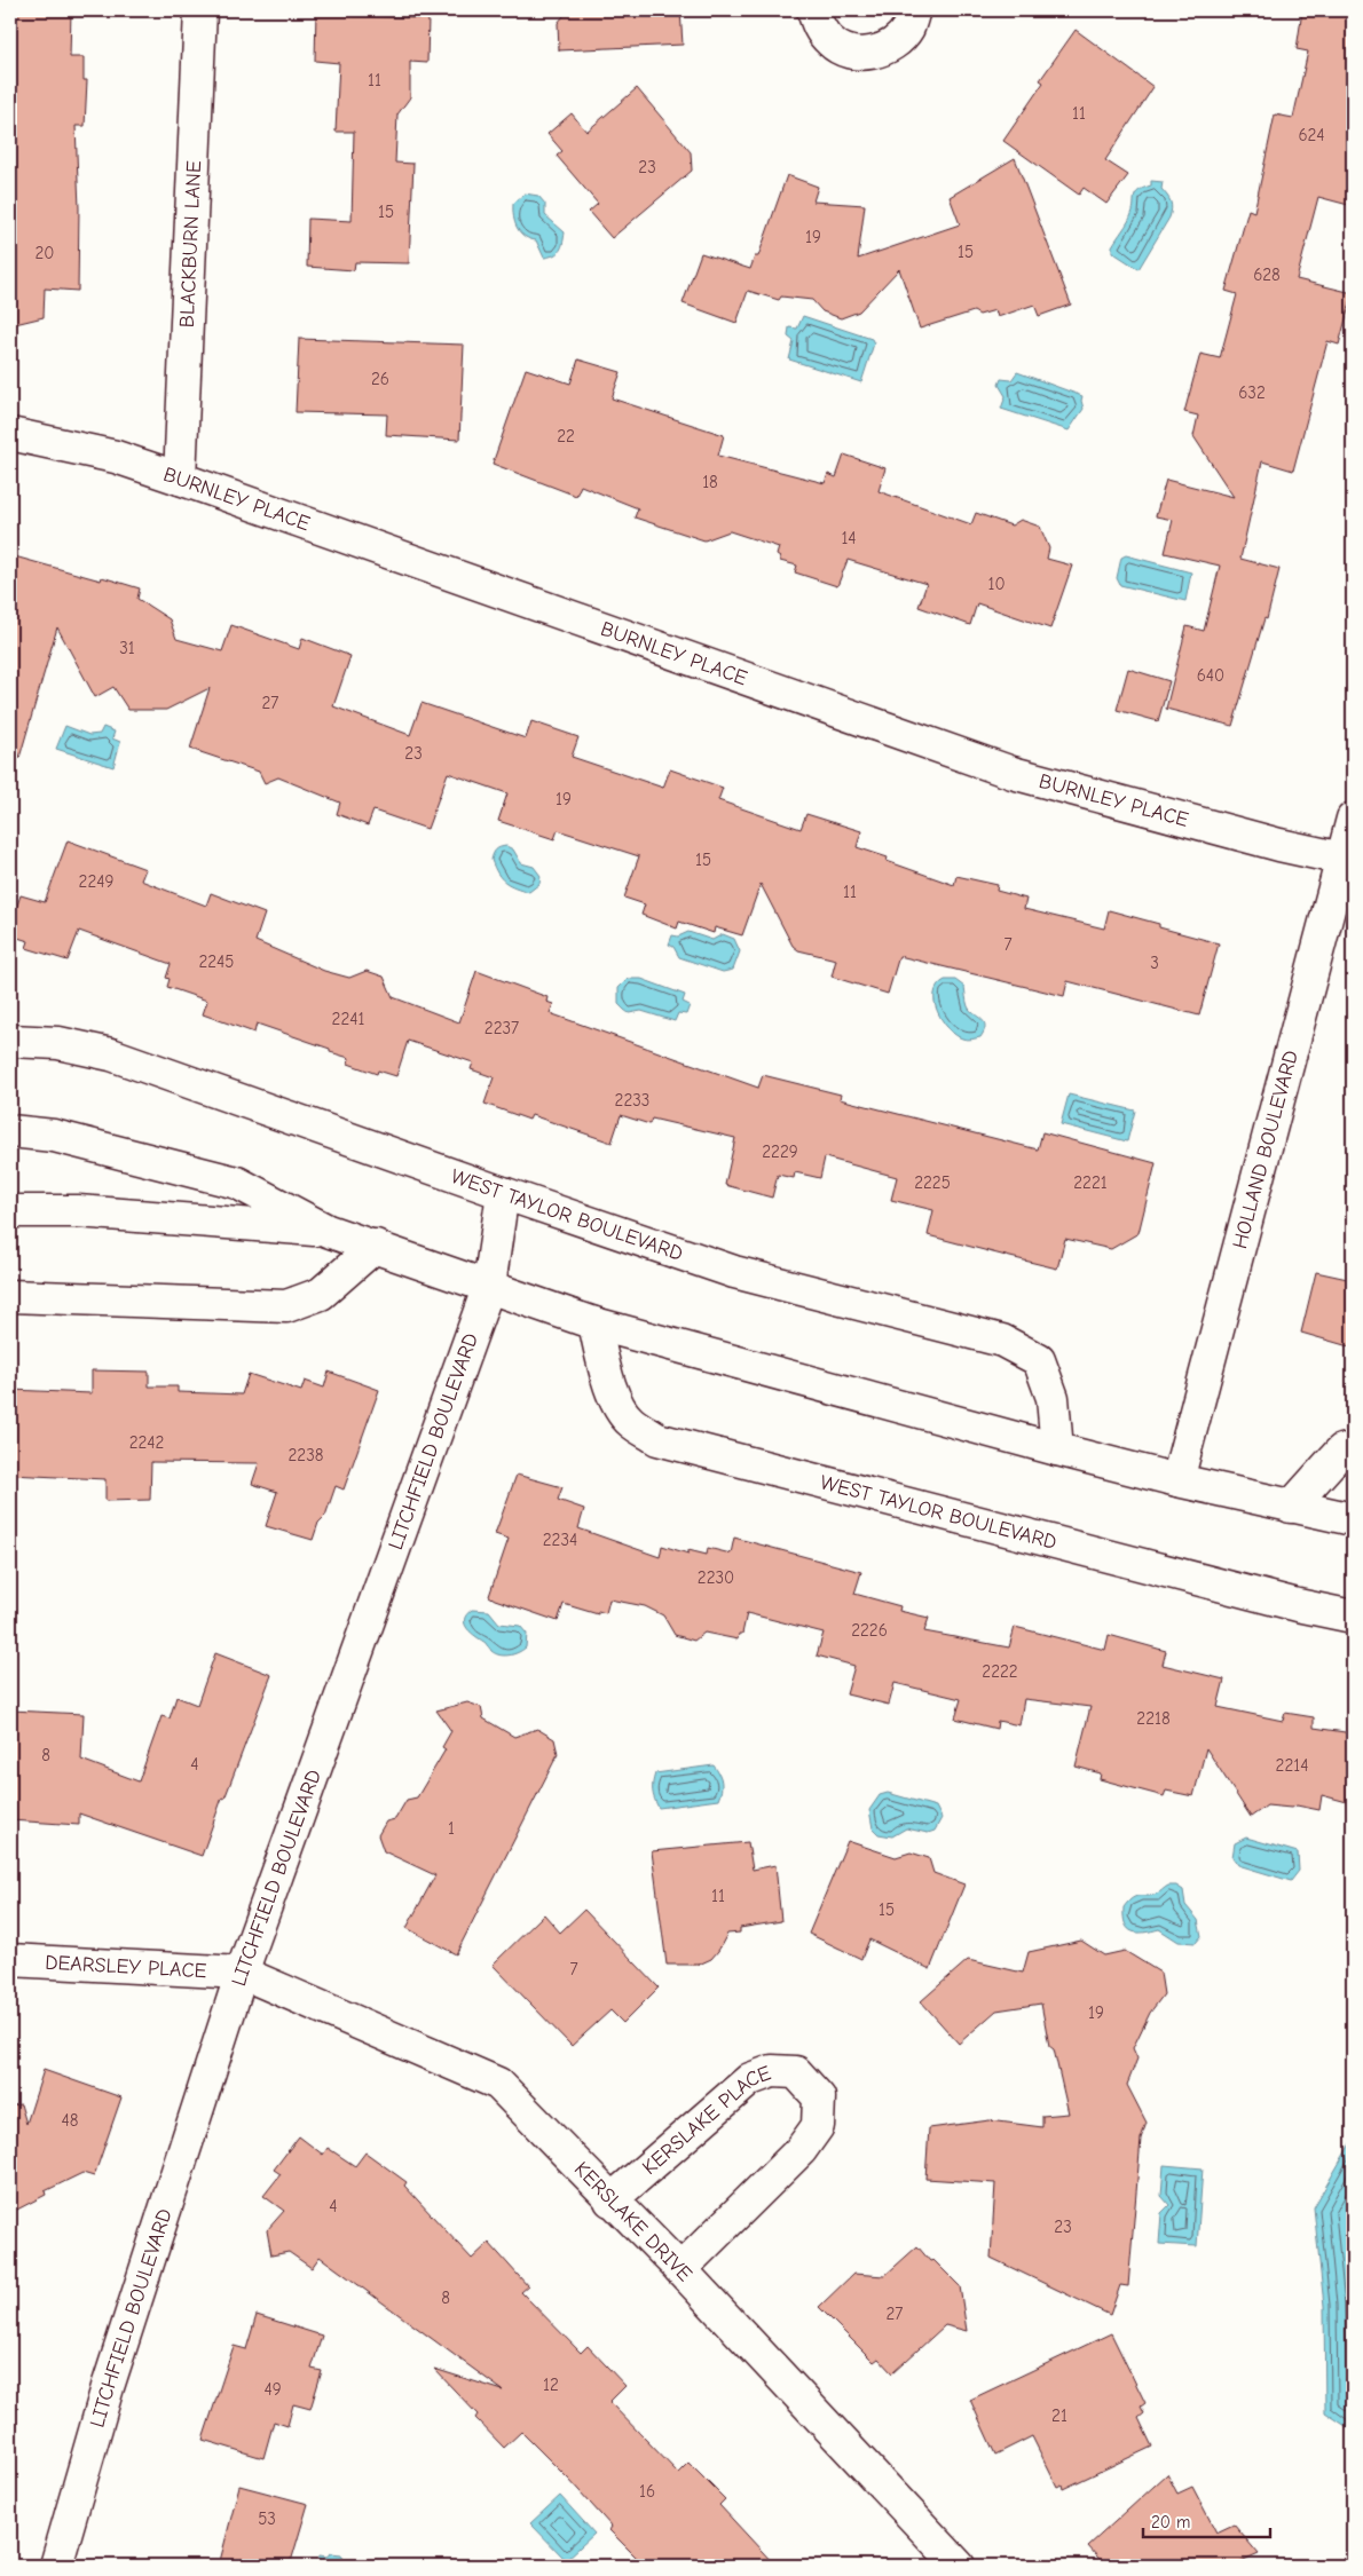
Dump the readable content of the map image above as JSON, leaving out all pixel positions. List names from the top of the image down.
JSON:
{
  "streets": {
    "street": [
      "BLACKBURN LANE",
      "BURNLEY PLACE",
      "HOLLAND BOULEVARD",
      "WEST TAYLOR BOULEVARD",
      "LITCHFIELD BOULEVARD",
      "DEARSLEY PLACE",
      "KERSLAKE PLACE",
      "KERSLAKE DRIVE"
    ]
  },
  "crossings": [
    ["BLACKBURN LANE", "BURNLEY PLACE"],
    ["BURNLEY PLACE", "HOLLAND BOULEVARD"],
    ["WEST TAYLOR BOULEVARD", "LITCHFIELD BOULEVARD"],
    ["LITCHFIELD BOULEVARD", "DEARSLEY PLACE"],
    ["LITCHFIELD BOULEVARD", "KERSLAKE DRIVE"],
    ["DEARSLEY PLACE", "KERSLAKE DRIVE"],
    ["KERSLAKE PLACE", "KERSLAKE DRIVE"]
  ],
  "house_numbers": [
    "11",
    "11",
    "624",
    "23",
    "15",
    "19",
    "15",
    "20",
    "628",
    "26",
    "632",
    "22",
    "18",
    "14",
    "10",
    "31",
    "640",
    "27",
    "23",
    "19",
    "15",
    "2249",
    "11",
    "7",
    "2245",
    "3",
    "2241",
    "2237",
    "2233",
    "2229",
    "2225",
    "2221",
    "2242",
    "2238",
    "2234",
    "2230",
    "2226",
    "2222",
    "2218",
    "8",
    "4",
    "2214",
    "1",
    "11",
    "15",
    "7",
    "19",
    "48",
    "4",
    "23",
    "8",
    "27",
    "12",
    "49",
    "21",
    "16",
    "53"
  ],
  "scale_bar": "20 m"
}
